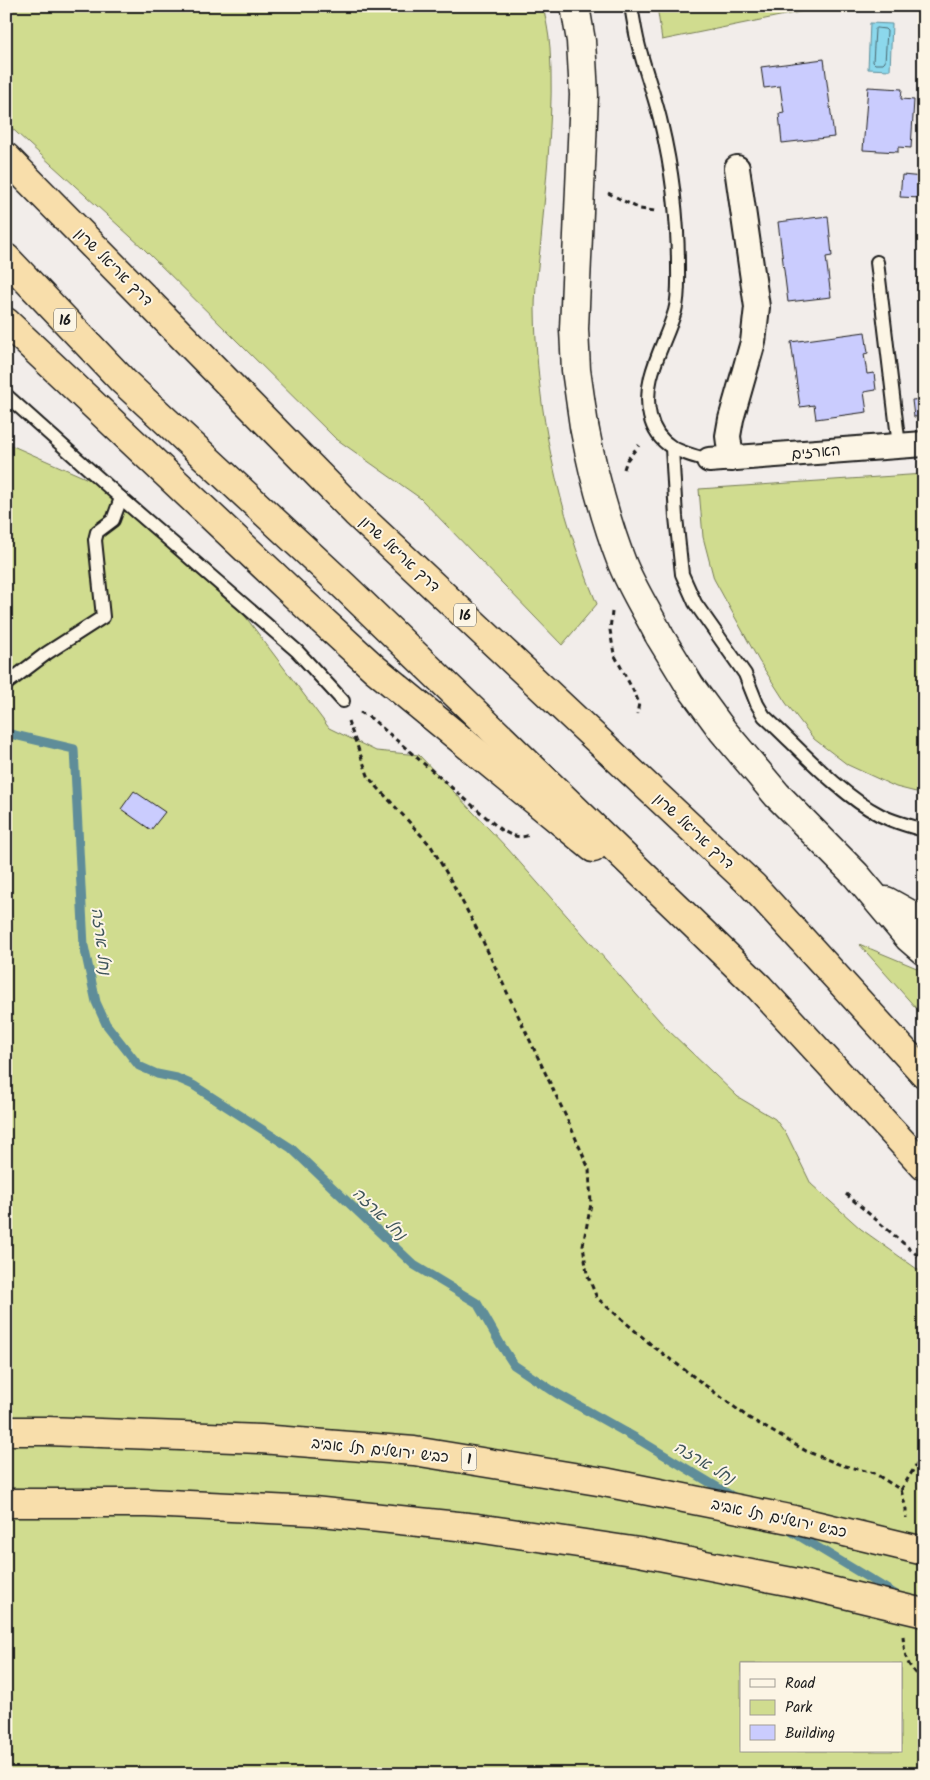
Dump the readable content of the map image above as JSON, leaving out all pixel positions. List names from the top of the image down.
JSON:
{
  "streets": {
    "highway": [
      "דרך אריאל שרון",
      "16",
      "כביש ירושלים תל אביב",
      "1"
    ],
    "street": ["הארזים"]
  },
  "water": ["נחל ארזה"],
  "legend": ["Road", "Park", "Building"]
}
